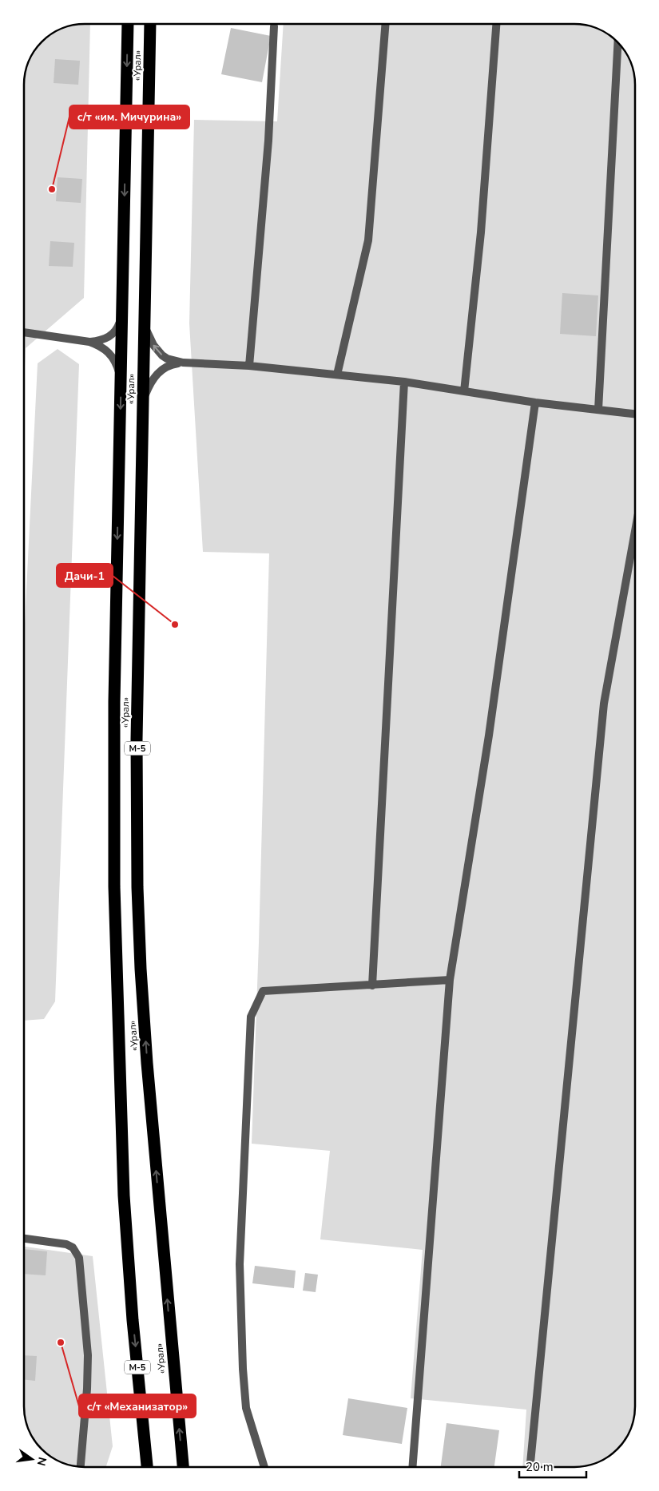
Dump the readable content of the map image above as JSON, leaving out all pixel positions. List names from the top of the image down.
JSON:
{
  "streets": {
    "highway": ["«Урал»", "М-5"]
  },
  "places": ["с/т «им. Мичурина»", "Дачи-1", "с/т «Механизатор»"],
  "scale_bar": "20 m",
  "north": "right"
}
